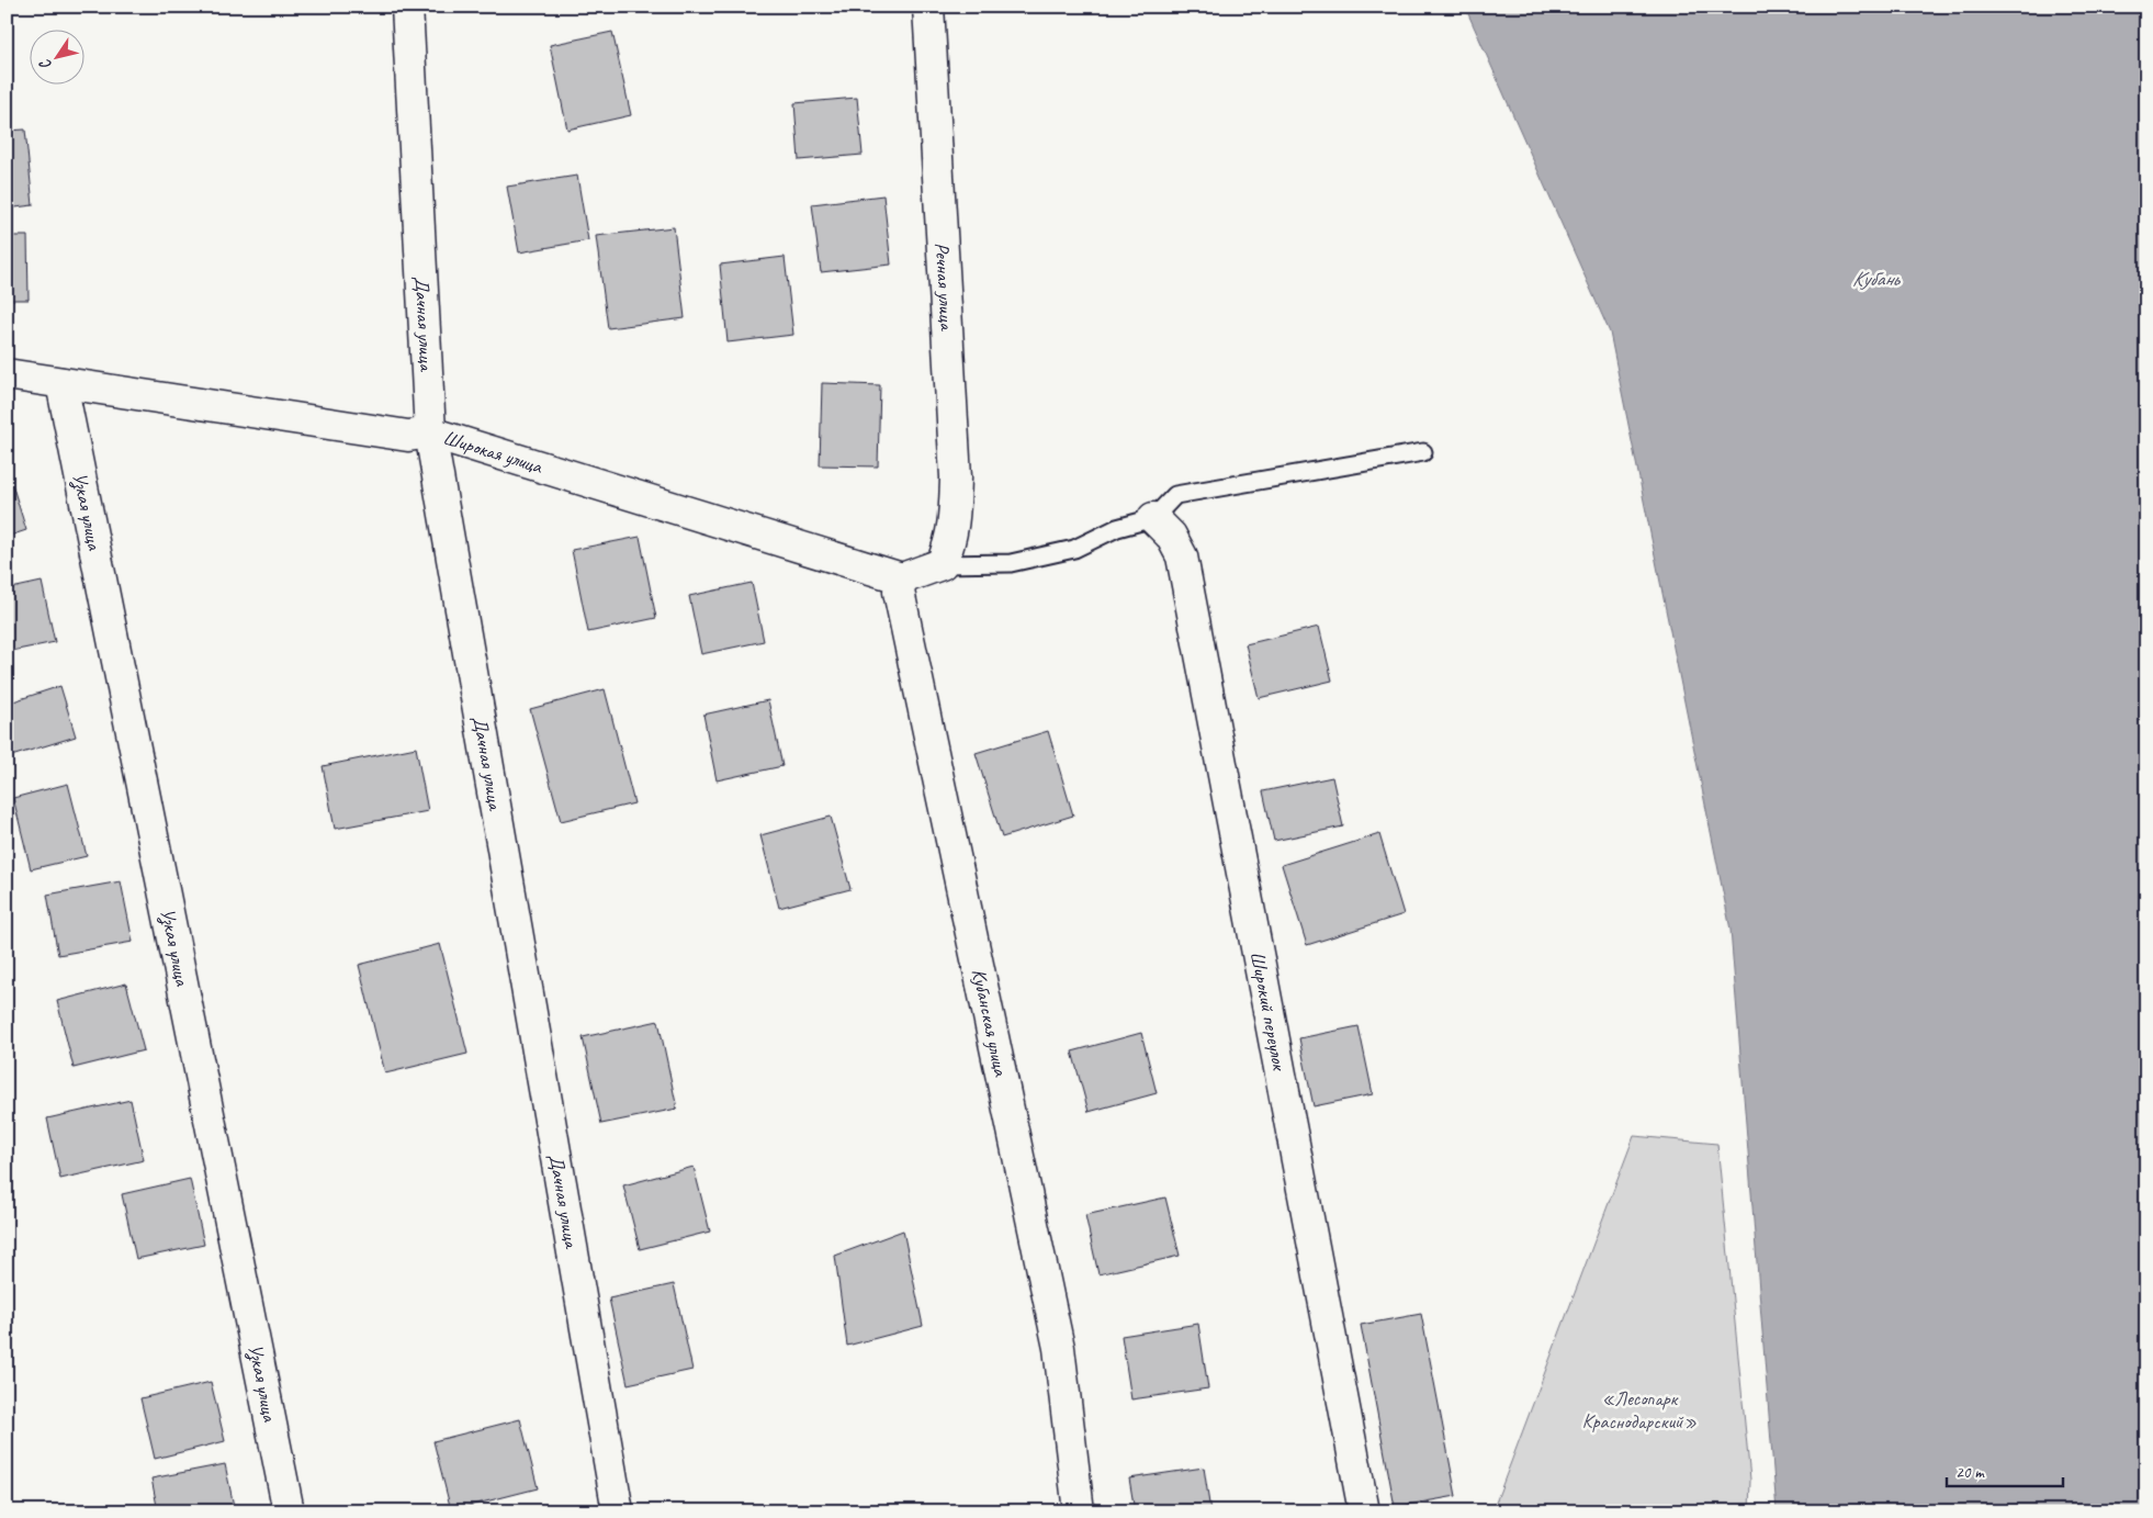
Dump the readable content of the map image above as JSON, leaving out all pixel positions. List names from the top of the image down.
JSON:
{
  "streets": {
    "street": [
      "Речная улица",
      "Дачная улица",
      "Широкая улица",
      "Узкая улица",
      "Широкий переулок",
      "Кубанская улица"
    ]
  },
  "crossings": [
    ["Дачная улица", "Широкая улица"],
    ["Широкая улица", "Узкая улица"],
    ["Широкая улица", "Кубанская улица"]
  ],
  "water": ["Кубань"],
  "parks": ["«Лесопарк Краснодарский»"],
  "scale_bar": "20 m",
  "north": "bottom left"
}
